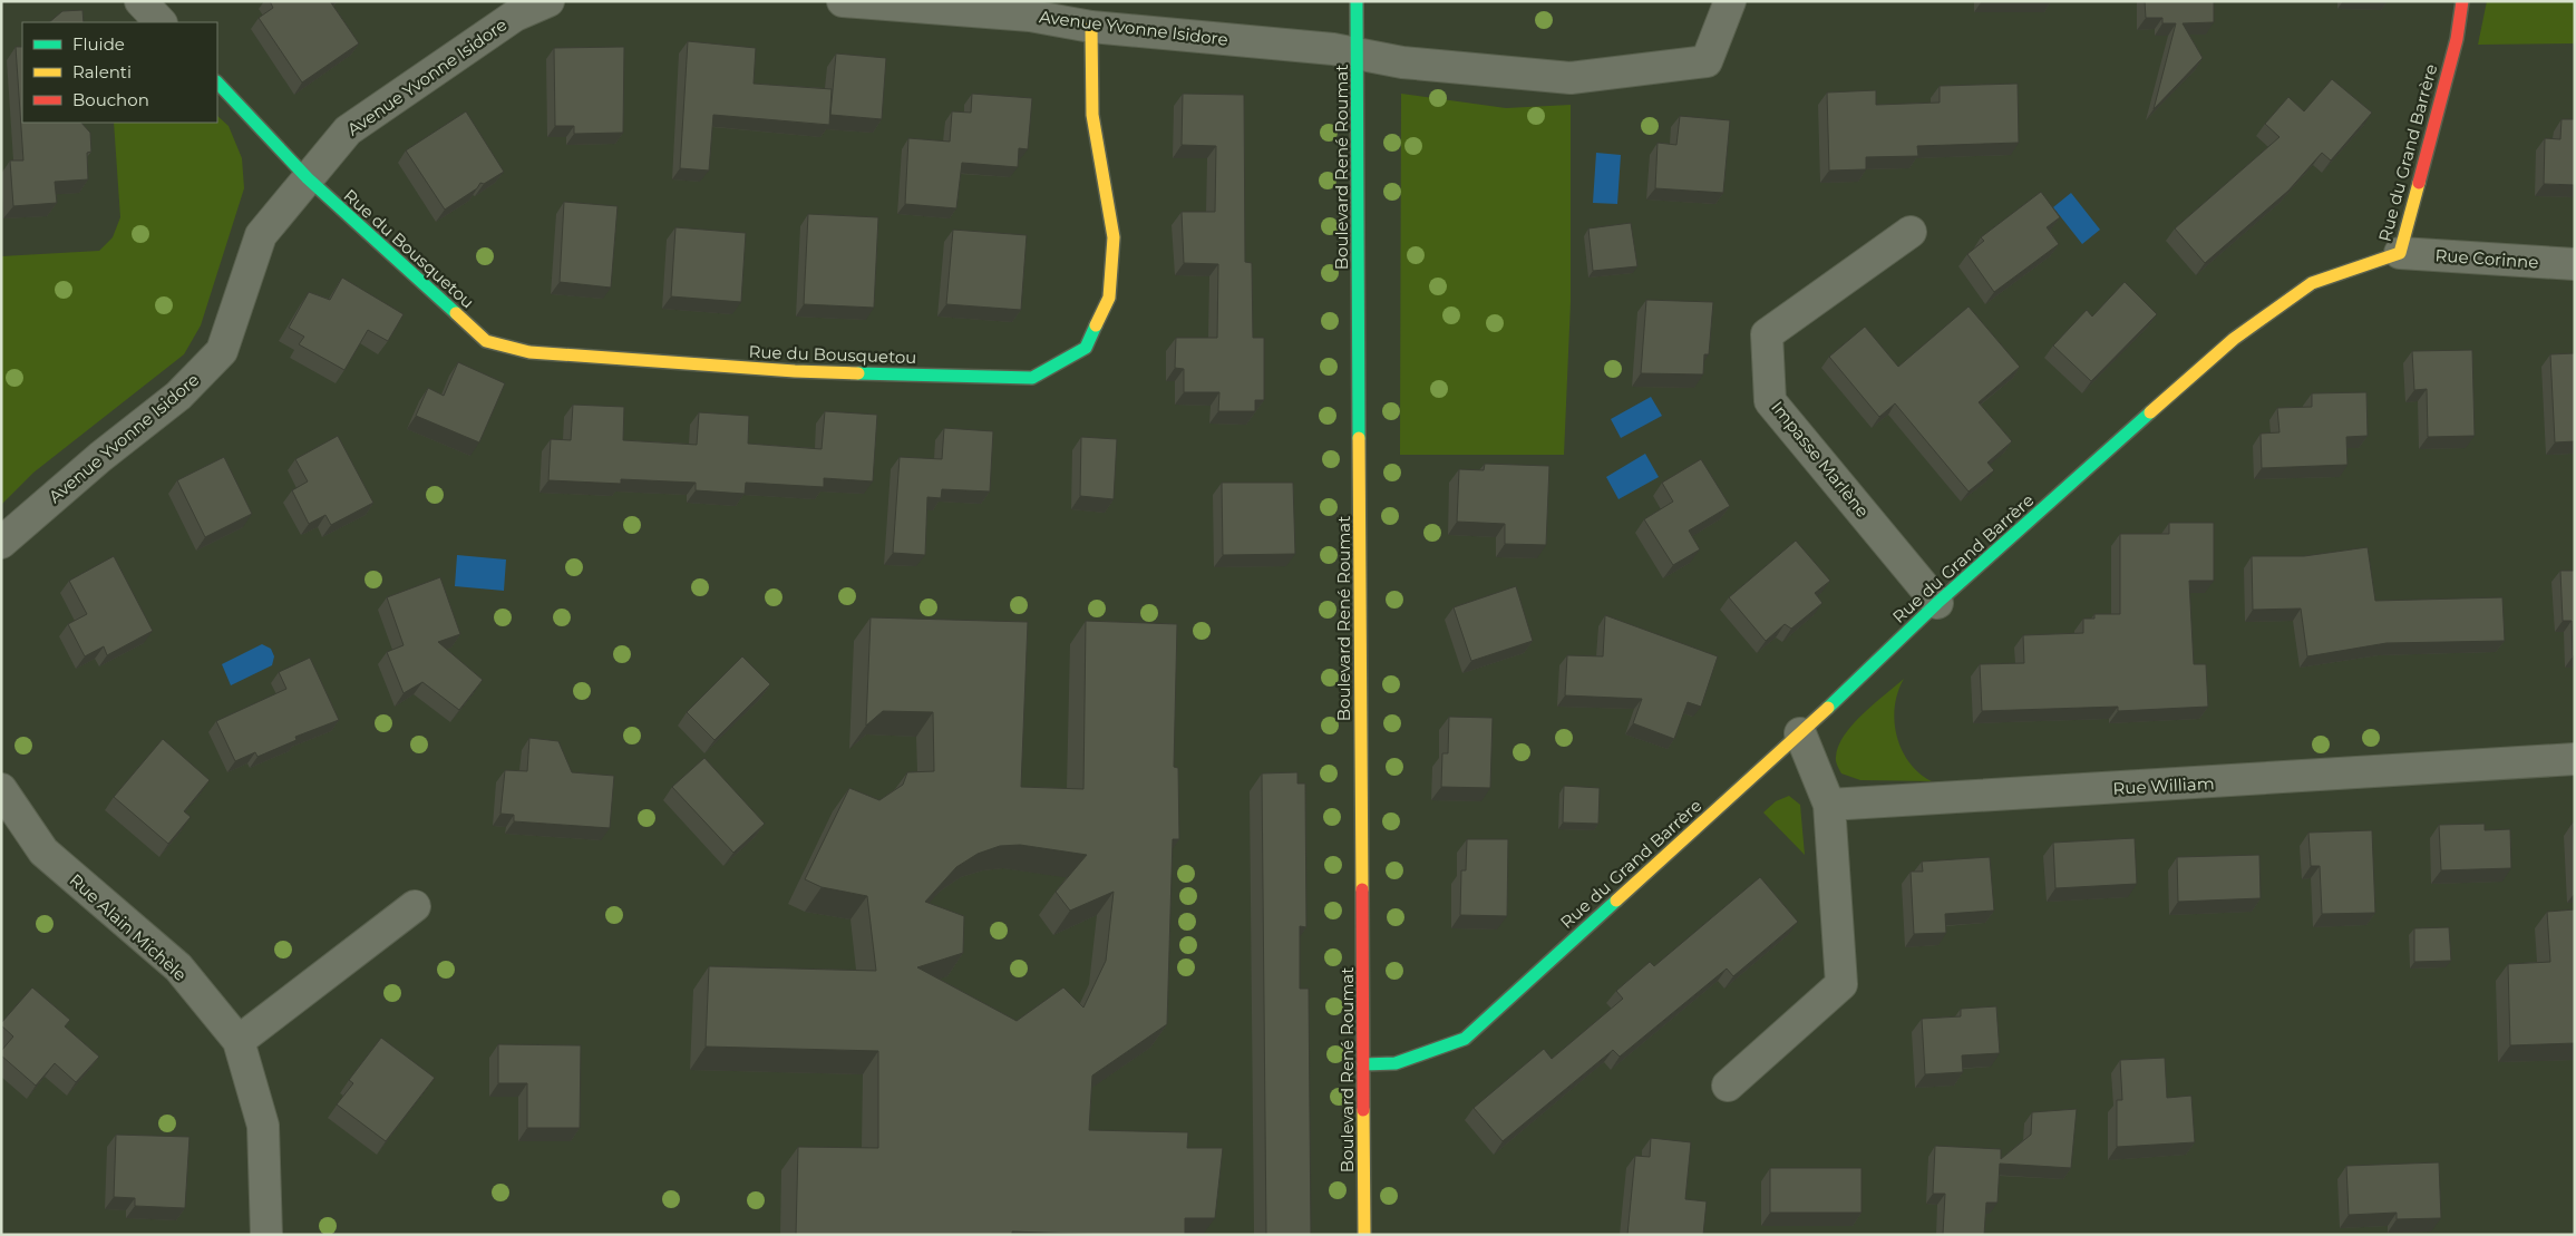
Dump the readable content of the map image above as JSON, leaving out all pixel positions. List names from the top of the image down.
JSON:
{
  "streets": {
    "street": [
      "Avenue Yvonne Isidore",
      "Rue du Grand Barrère",
      "Boulevard René Roumat",
      "Rue du Bousquetou",
      "Rue Corinne",
      "Impasse Marlène",
      "Rue William",
      "Rue Alain Michèle"
    ]
  },
  "crossings": [
    ["Avenue Yvonne Isidore", "Boulevard René Roumat"],
    ["Avenue Yvonne Isidore", "Rue du Bousquetou"],
    ["Rue du Grand Barrère", "Boulevard René Roumat"],
    ["Rue du Grand Barrère", "Rue Corinne"],
    ["Rue du Grand Barrère", "Impasse Marlène"]
  ],
  "legend": ["Fluide", "Ralenti", "Bouchon"]
}
